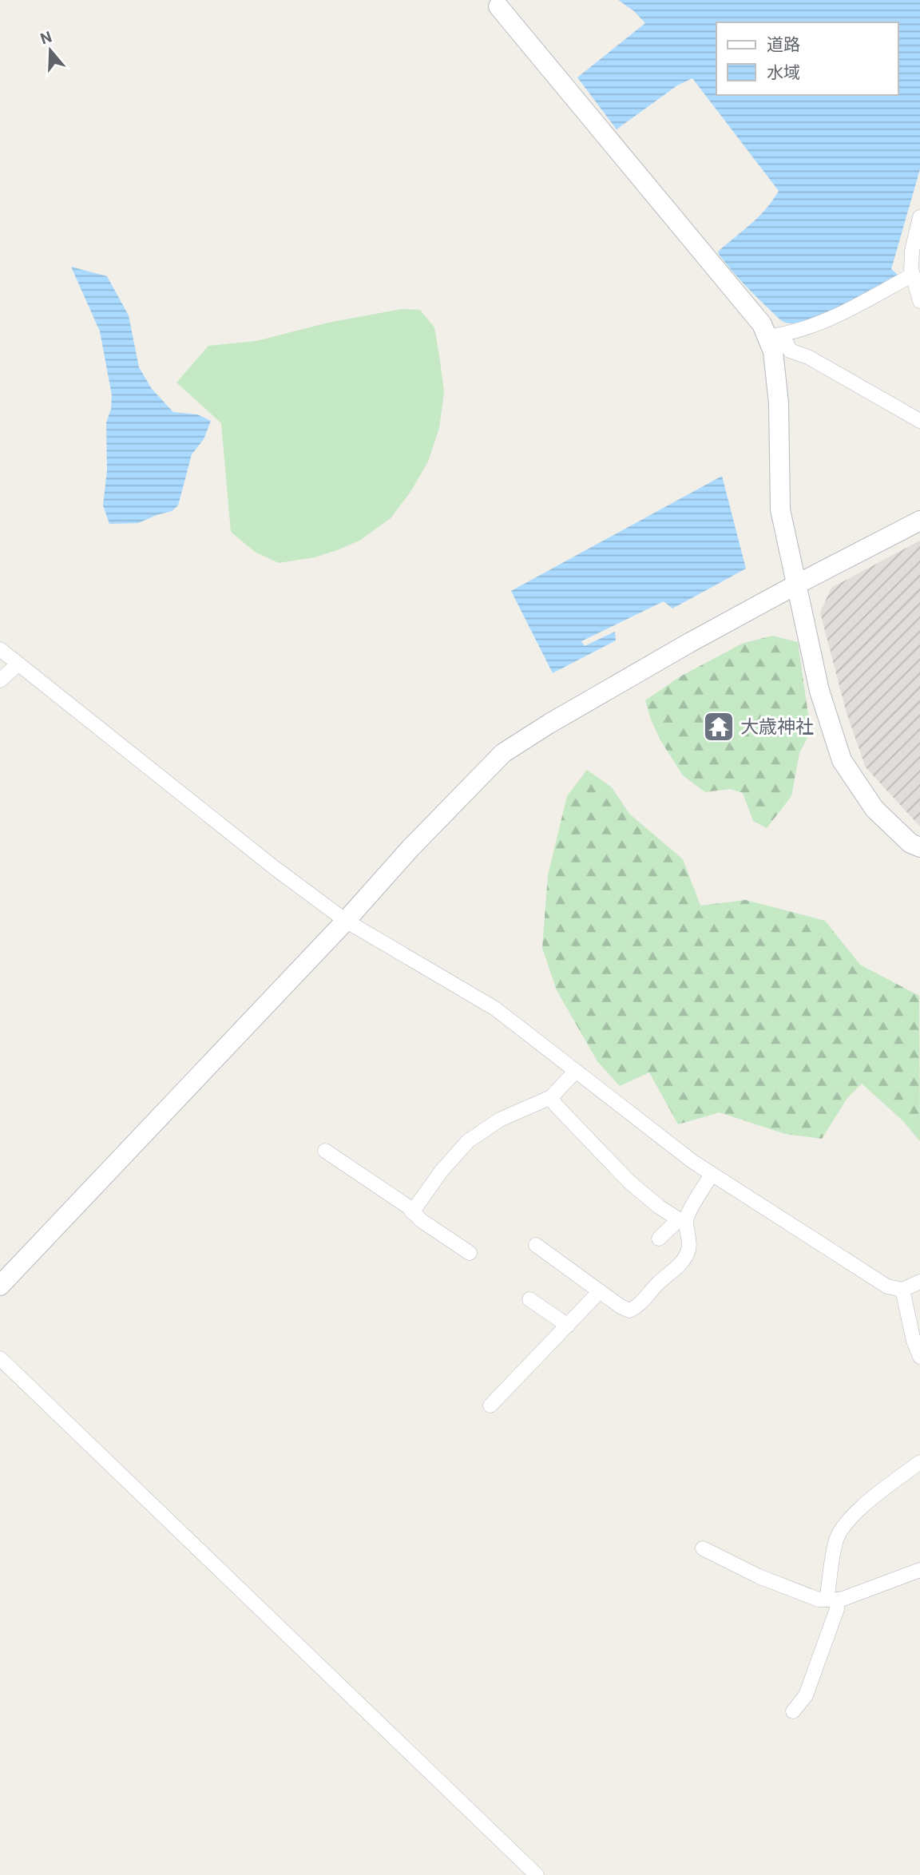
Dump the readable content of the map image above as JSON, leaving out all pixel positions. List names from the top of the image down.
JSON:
{
  "places": {
    "temple": ["大歳神社"]
  },
  "legend": ["道路", "水域"],
  "north": "top"
}
